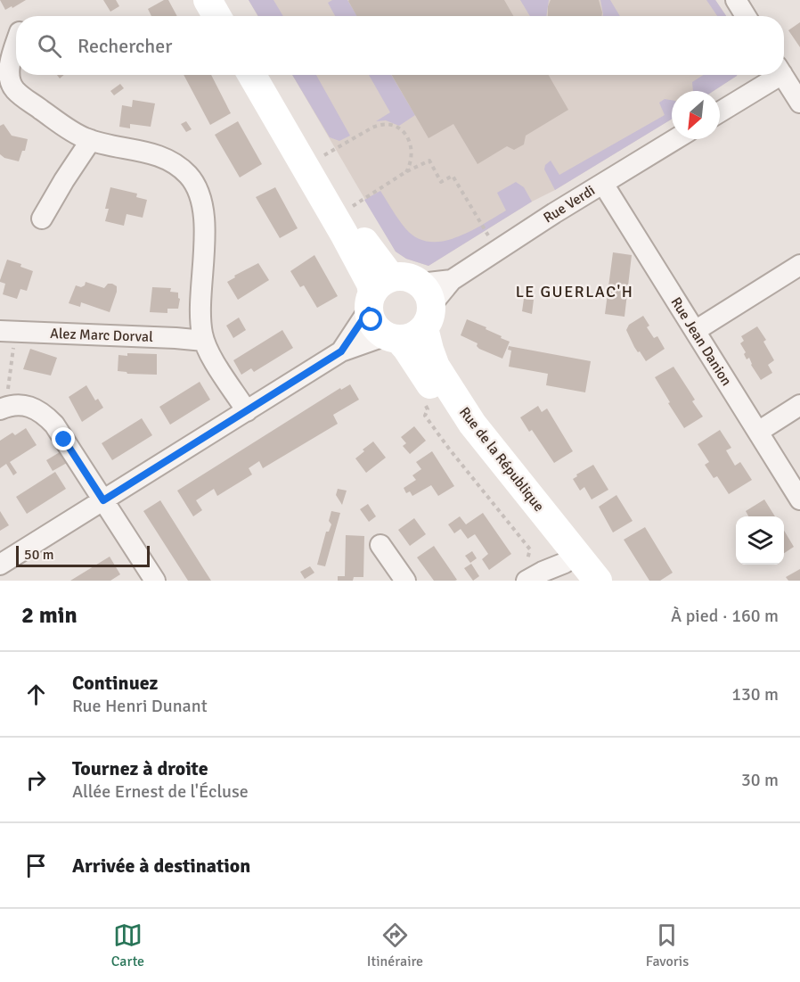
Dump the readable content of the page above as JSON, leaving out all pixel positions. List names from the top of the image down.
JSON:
{
  "streets": {
    "street": [
      "Rue Verdi",
      "Alez Marc Dorval",
      "Rue Jean Danion",
      "Rue de la République"
    ]
  },
  "crossings": [
    ["Rue Verdi", "Rue Jean Danion"],
    ["Rue Verdi", "Rue de la République"]
  ],
  "districts": ["LE GUERLAC'H"],
  "scale_bar": "50 m",
  "north": "bottom left",
  "page": {
    "search": "Rechercher",
    "scale": "50 m",
    "heading": ["2 min", "À pied · 160 m"],
    "list": [
      ["Continuez", "Rue Henri Dunant", "130 m"],
      ["Tournez à droite", "Allée Ernest de l'Écluse", "30 m"],
      "Arrivée à destination"
    ],
    "nav": ["Carte", "Itinéraire", "Favoris"]
  }
}
